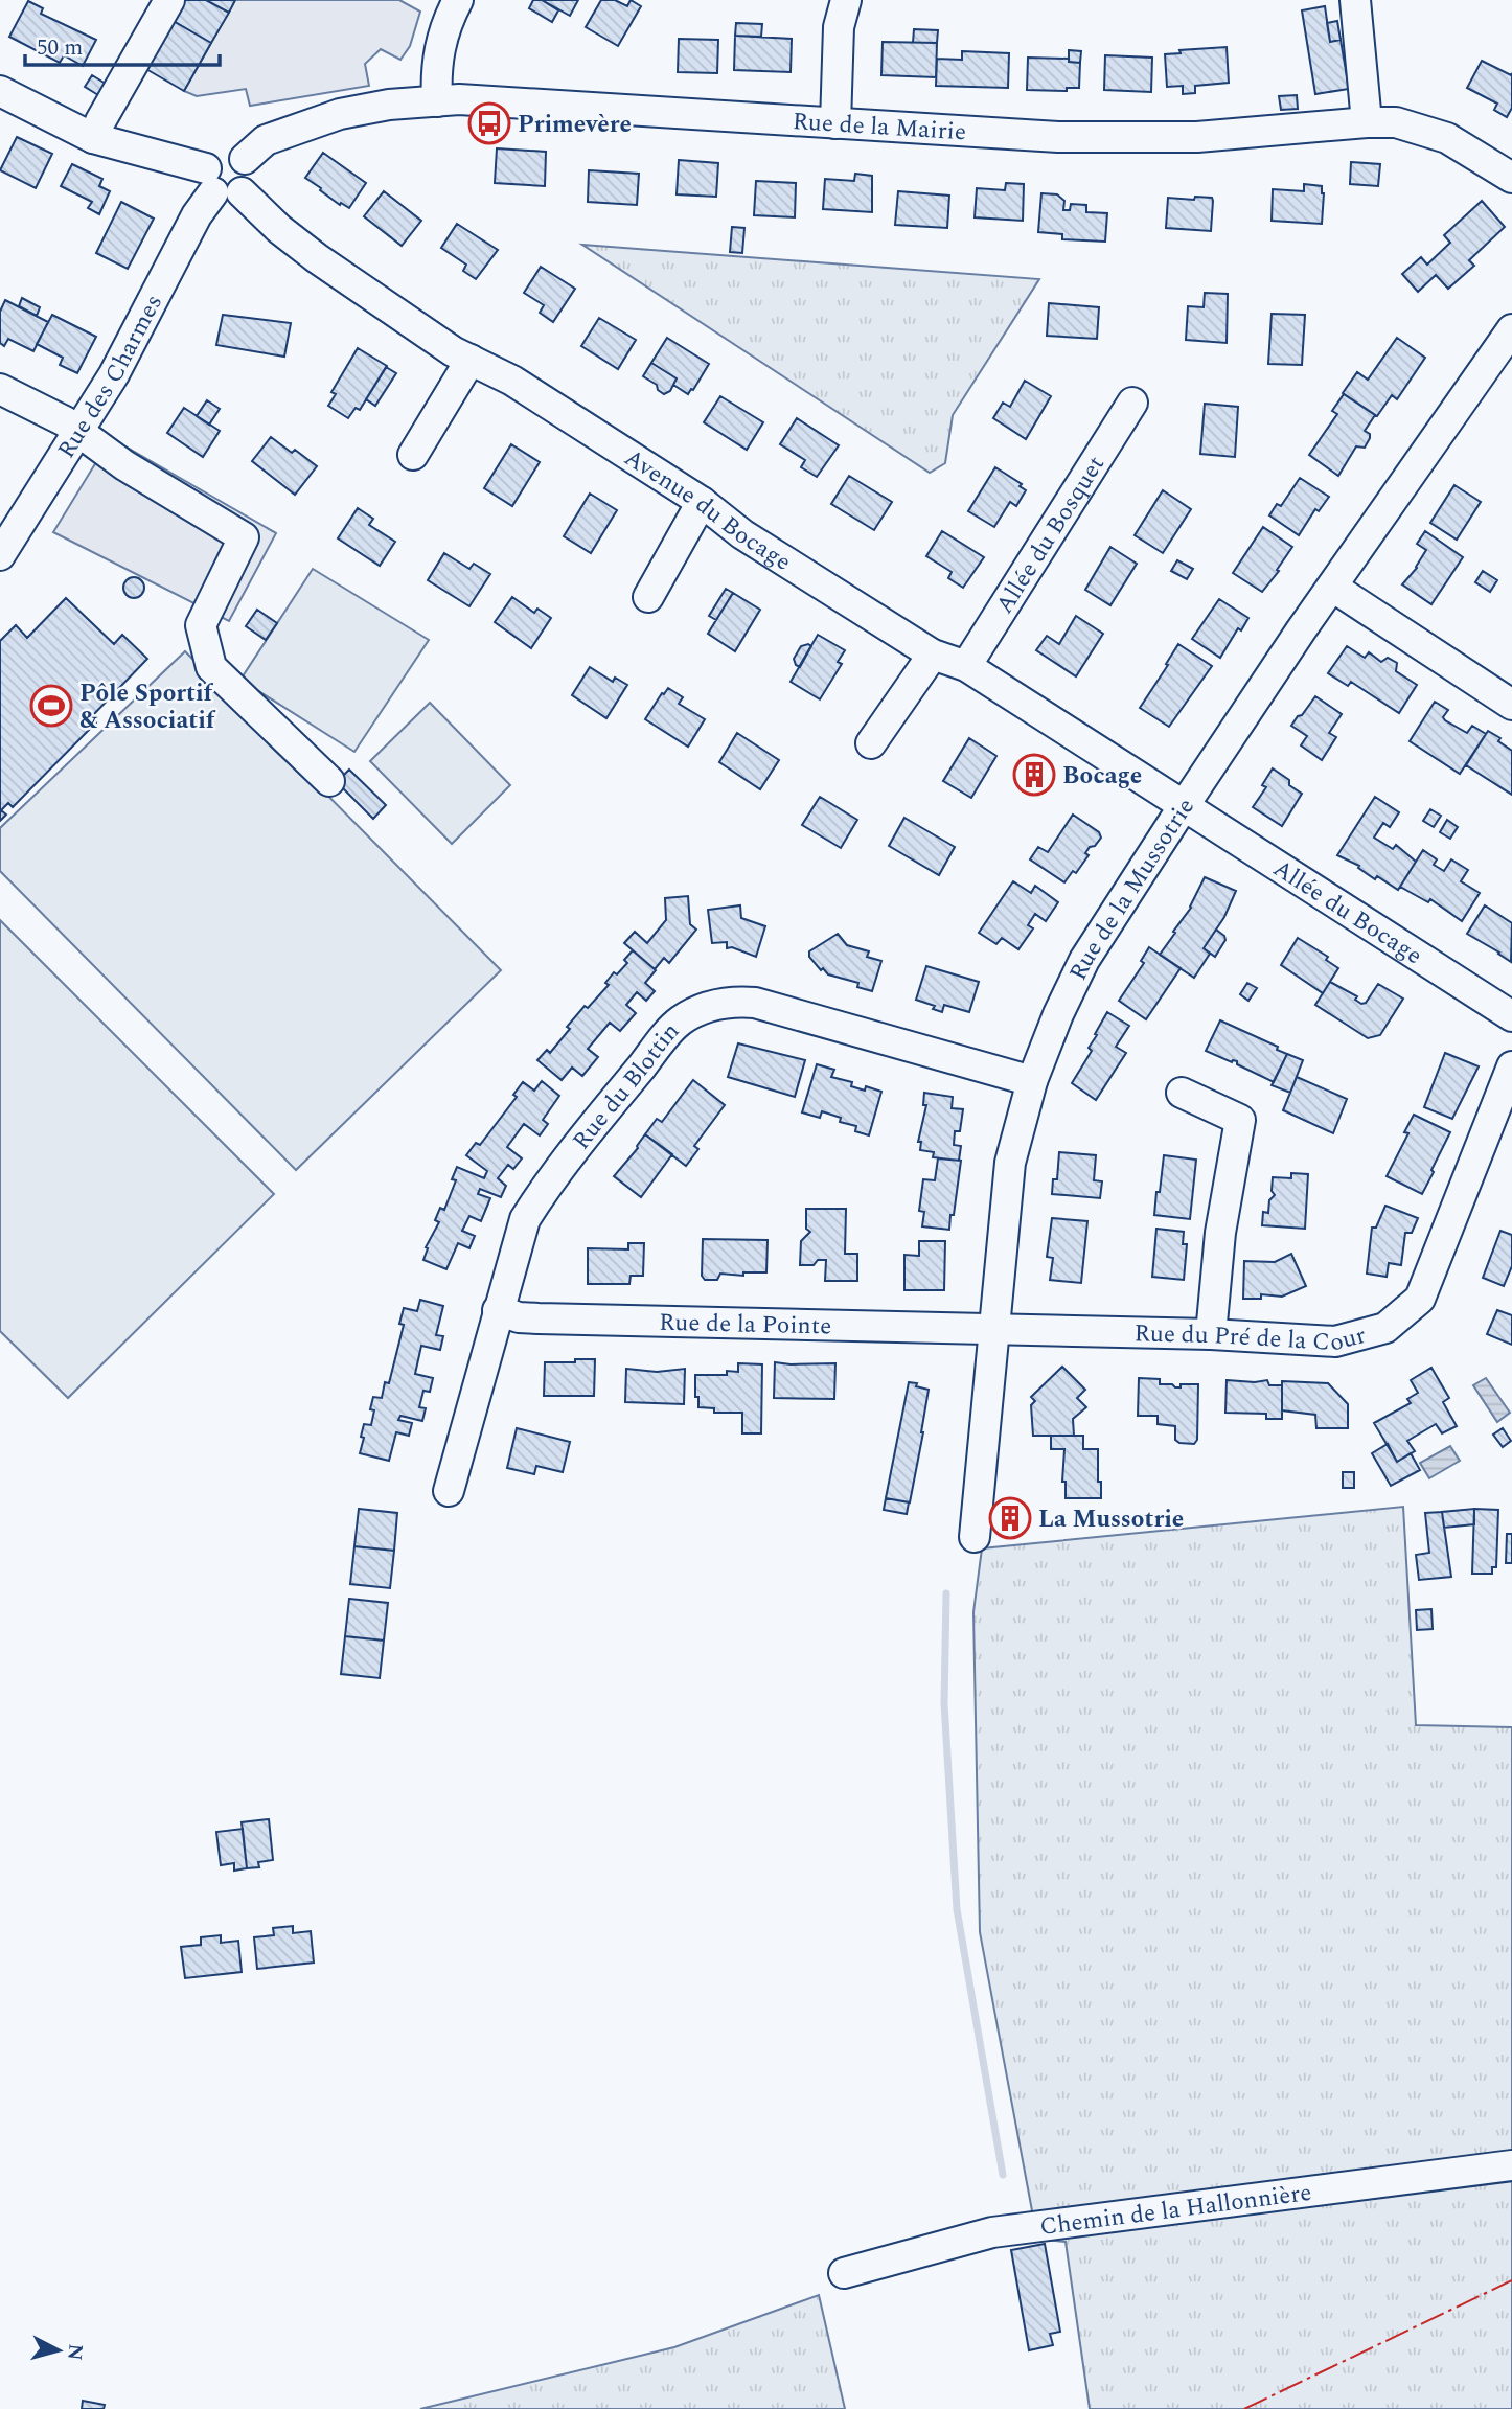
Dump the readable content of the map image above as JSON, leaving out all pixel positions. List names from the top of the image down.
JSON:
{
  "streets": {
    "street": [
      "Rue de la Mairie",
      "Rue des Charmes",
      "Avenue du Bocage",
      "Allée du Bosquet",
      "Rue de la Mussotrie",
      "Allée du Bocage",
      "Rue du Blottin",
      "Rue de la Pointe",
      "Rue du Pré de la Cour",
      "Chemin de la Hallonnière"
    ]
  },
  "crossings": [
    ["Rue de la Mairie", "Rue des Charmes"],
    ["Rue de la Mairie", "Avenue du Bocage"],
    ["Rue des Charmes", "Avenue du Bocage"],
    ["Avenue du Bocage", "Allée du Bosquet"],
    ["Avenue du Bocage", "Rue de la Mussotrie"],
    ["Avenue du Bocage", "Allée du Bocage"],
    ["Rue de la Mussotrie", "Allée du Bocage"],
    ["Rue de la Mussotrie", "Rue du Blottin"],
    ["Rue de la Mussotrie", "Rue de la Pointe"],
    ["Rue de la Mussotrie", "Rue du Pré de la Cour"],
    ["Rue du Blottin", "Rue de la Pointe"],
    ["Rue de la Pointe", "Rue du Pré de la Cour"]
  ],
  "places": {
    "bus stop": ["Primevère"],
    "sports": ["Pôle Sportif & Associatif"],
    "building": ["Bocage", "La Mussotrie"]
  },
  "scale_bar": "50 m",
  "north": "right"
}
